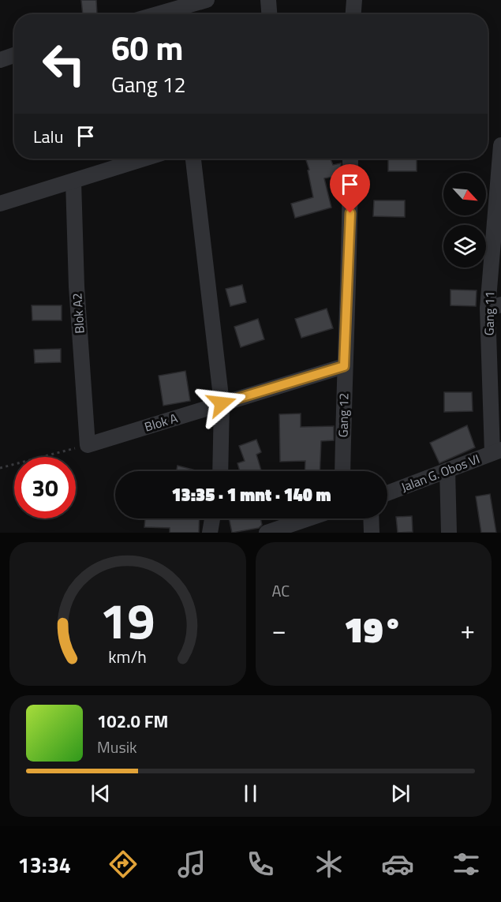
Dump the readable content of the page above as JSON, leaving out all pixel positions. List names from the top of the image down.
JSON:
{
  "streets": {
    "street": [
      "Blok A2",
      "Gang 11",
      "Gang 12",
      "Blok A",
      "Jalan G. Obos VI"
    ]
  },
  "crossings": [
    ["Blok A2", "Blok A"],
    ["Gang 11", "Jalan G. Obos VI"],
    ["Gang 12", "Blok A"]
  ],
  "north": "bottom right",
  "page": {
    "turn": ["60 m", "Gang 12"],
    "then": "Lalu",
    "limit": "30",
    "trip": "13:35 · 1 mnt · 140 m",
    "tile": "AC",
    "heat": ["−", "19°", "+"],
    "song": ["102.0 FM", "Musik"],
    "tabs": "13:34",
    "gauge": ["19", "km/h"]
  }
}
